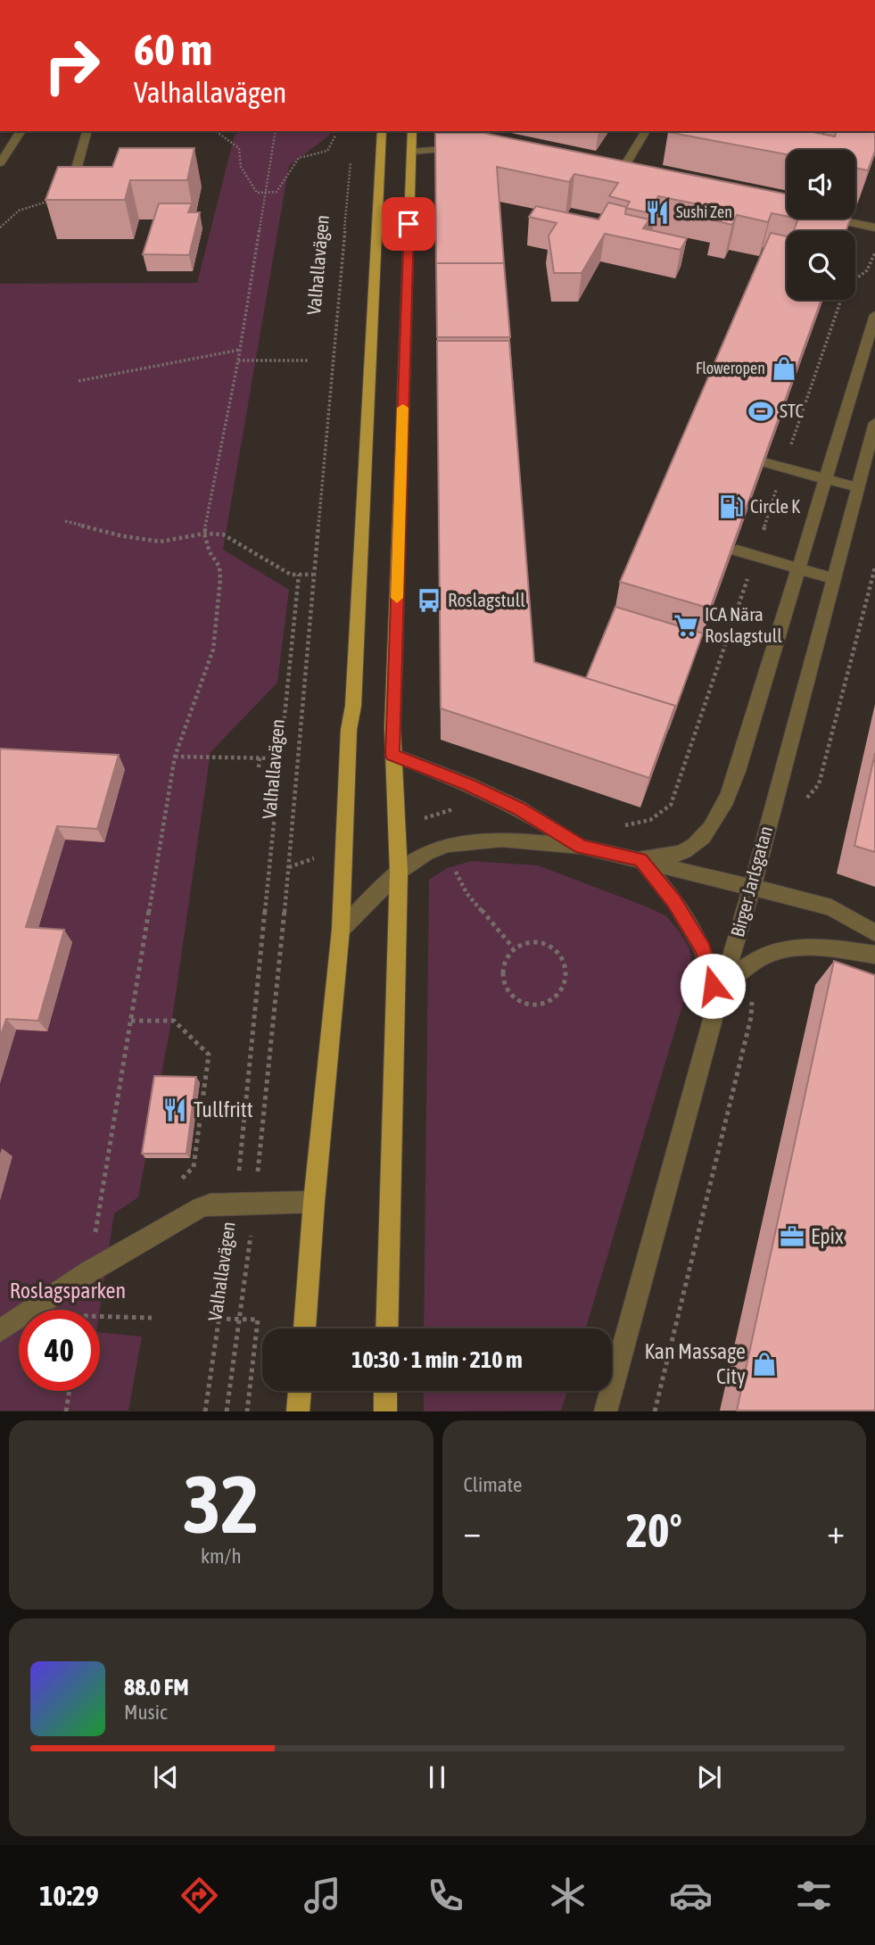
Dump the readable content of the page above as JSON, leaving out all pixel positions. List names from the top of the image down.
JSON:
{
  "streets": {
    "street": ["Birger Jarlsgatan"],
    "path": ["Valhallavägen"]
  },
  "parks": ["Roslagsparken"],
  "places": {
    "restaurant": ["Sushi Zen", "Tullfritt"],
    "shop": ["Floweropen", "Kan Massage City"],
    "sports": ["STC"],
    "fuel station": ["Circle K"],
    "bus stop": ["Roslagstull"],
    "supermarket": ["ICA Nära Roslagstull"],
    "office": ["Epix"]
  },
  "page": {
    "turn": ["60 m", "Valhallavägen"],
    "limit": "40",
    "trip": "10:30 · 1 min · 210 m",
    "tile": [
      ["32", "km/h"],
      "Climate"
    ],
    "heat": ["−", "20°", "+"],
    "song": ["88.0 FM", "Music"],
    "tabs": "10:29"
  }
}
